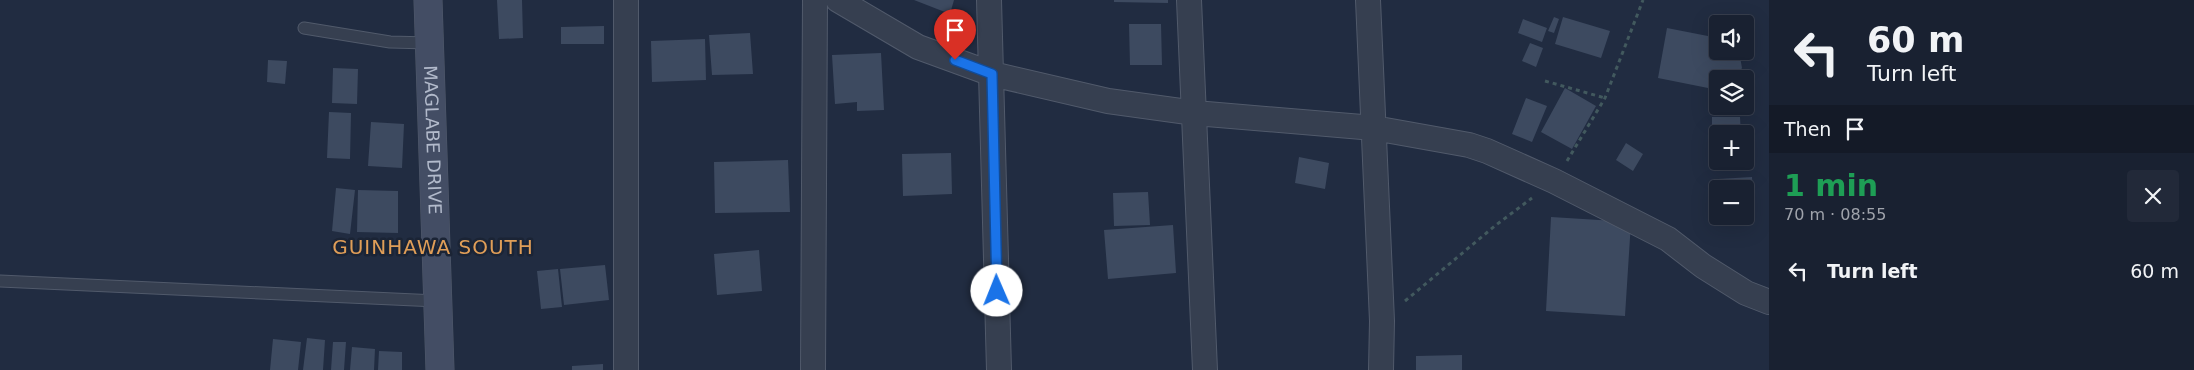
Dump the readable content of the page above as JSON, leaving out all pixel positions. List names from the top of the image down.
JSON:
{
  "streets": {
    "main road": ["MAGLABE DRIVE"]
  },
  "districts": ["GUINHAWA SOUTH"],
  "page": {
    "turn": ["60 m", "Turn left"],
    "map_buttons": ["+", "−"],
    "then": "Then",
    "heading": ["1 min", "70 m · 08:55"],
    "list": [
      {
        "name": "Turn left",
        "value": "60 m"
      }
    ]
  }
}
